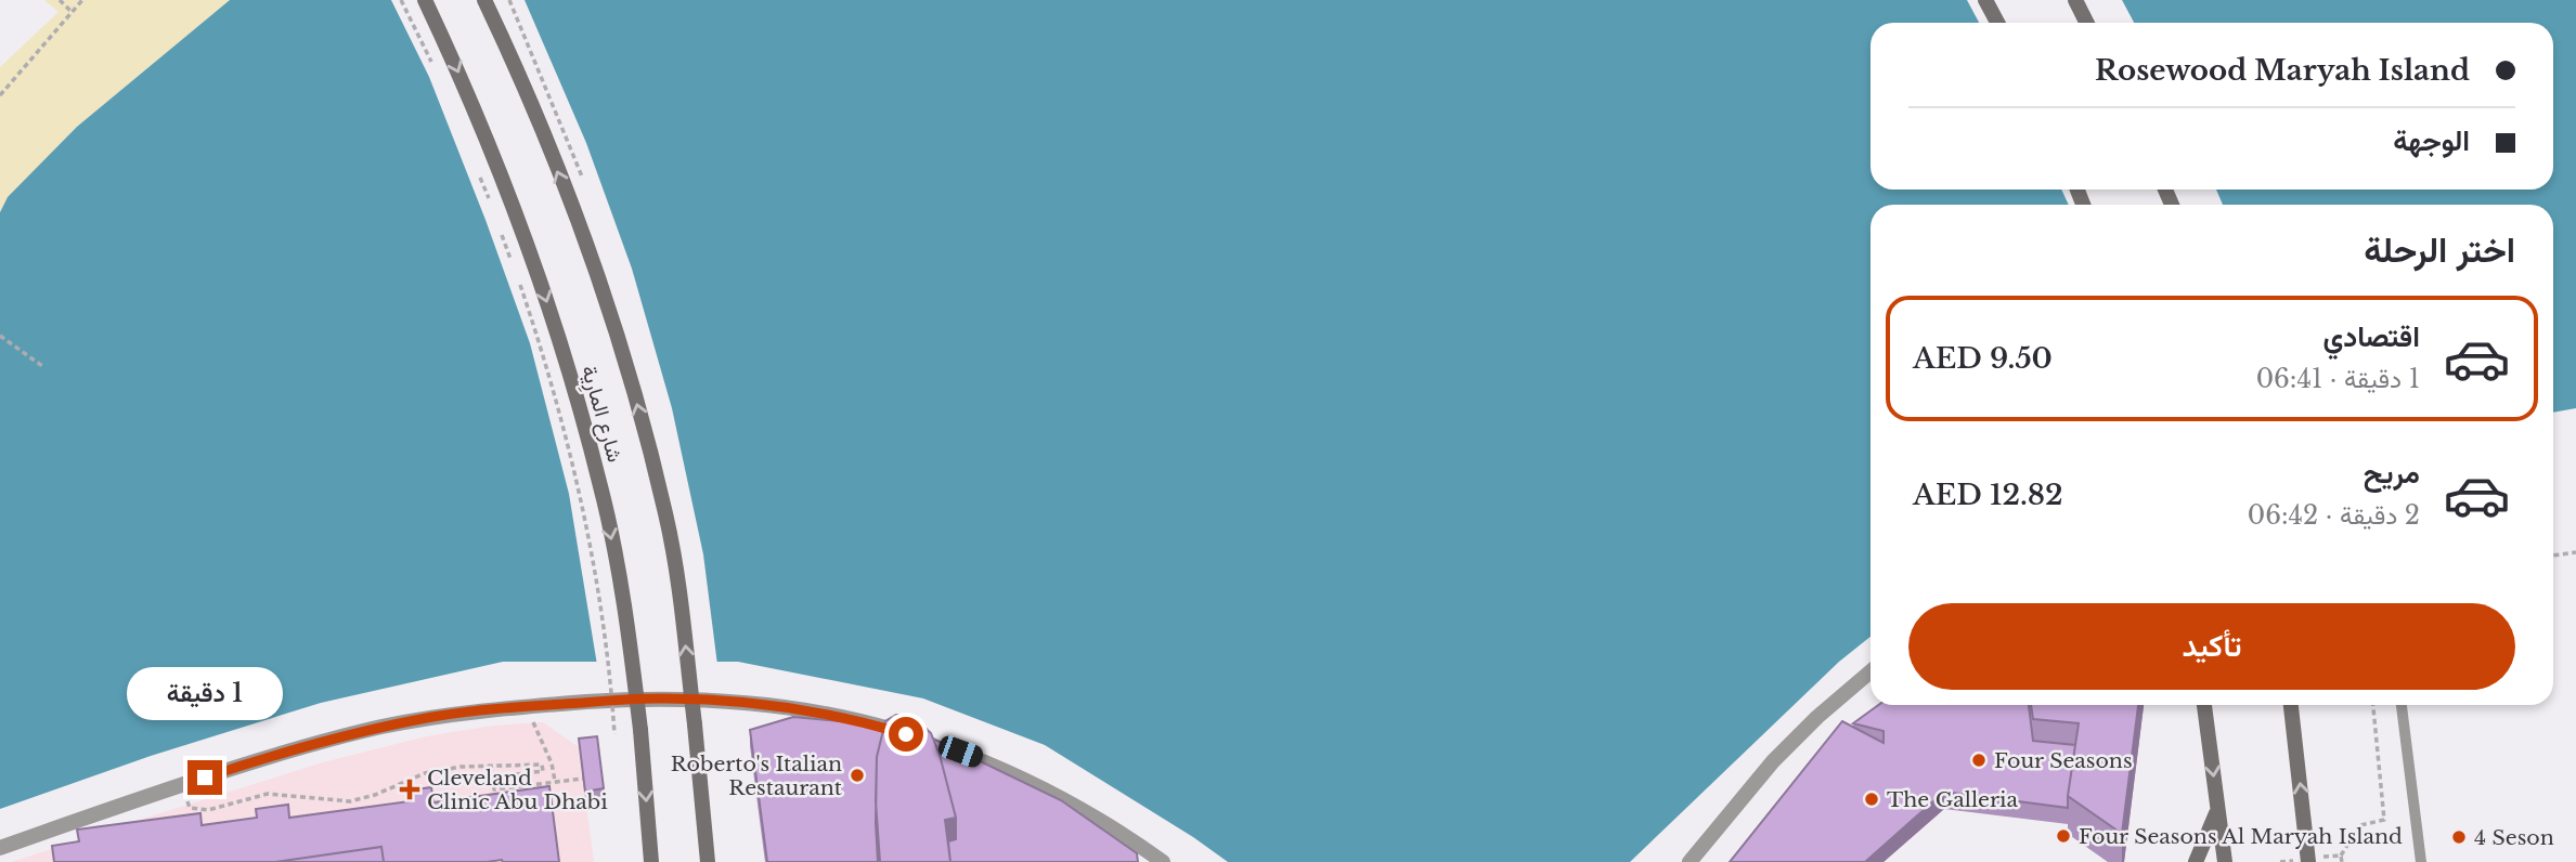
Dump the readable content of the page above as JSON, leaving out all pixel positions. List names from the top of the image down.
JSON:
{
  "streets": {
    "street": ["شارع المارِية"]
  },
  "places": {
    "other": [
      "Four Seasons",
      "Roberto's Italian Restaurant",
      "The Galleria",
      "Four Seasons Al Maryah Island",
      "4 Seson"
    ],
    "health": ["Cleveland Clinic Abu Dhabi"]
  },
  "page": {
    "banner": ["Rosewood Maryah Island", "الوجهة"],
    "heading": "اختر الرحلة",
    "list": [
      {
        "name": "اقتصادي",
        "note": "1 دقيقة · 06:41",
        "value": "AED 9.50"
      },
      {
        "name": "مريح",
        "note": "2 دقيقة · 06:42",
        "value": "AED 12.82"
      }
    ],
    "buttons": "تأكيد",
    "bubble": "1 دقيقة"
  }
}
